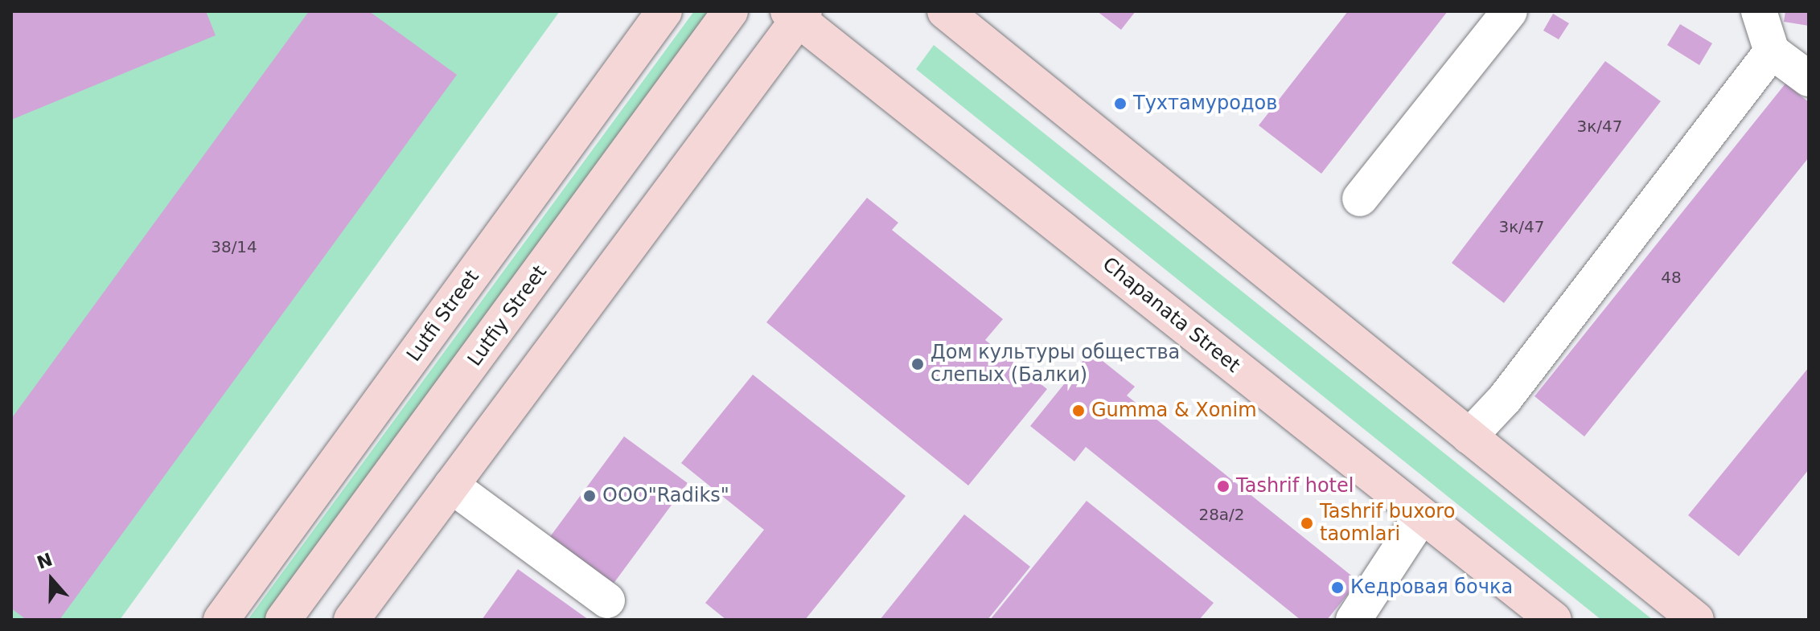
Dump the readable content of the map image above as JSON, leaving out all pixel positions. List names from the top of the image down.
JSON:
{
  "streets": {
    "main road": ["Chapanata Street", "Lutfi Street", "Lutfiy Street"]
  },
  "places": [
    "Тухтамуродов",
    "Дом культуры общества слепых (Балки)",
    "Gumma & Xonim",
    "Tashrif hotel",
    "OOO\"Radiks\"",
    "Tashrif buxoro taomlari",
    "Кедровая бочка"
  ],
  "house_numbers": [
    "3к/47",
    "3к/47",
    "38/14",
    "48",
    "28a/2"
  ],
  "north": "top"
}
